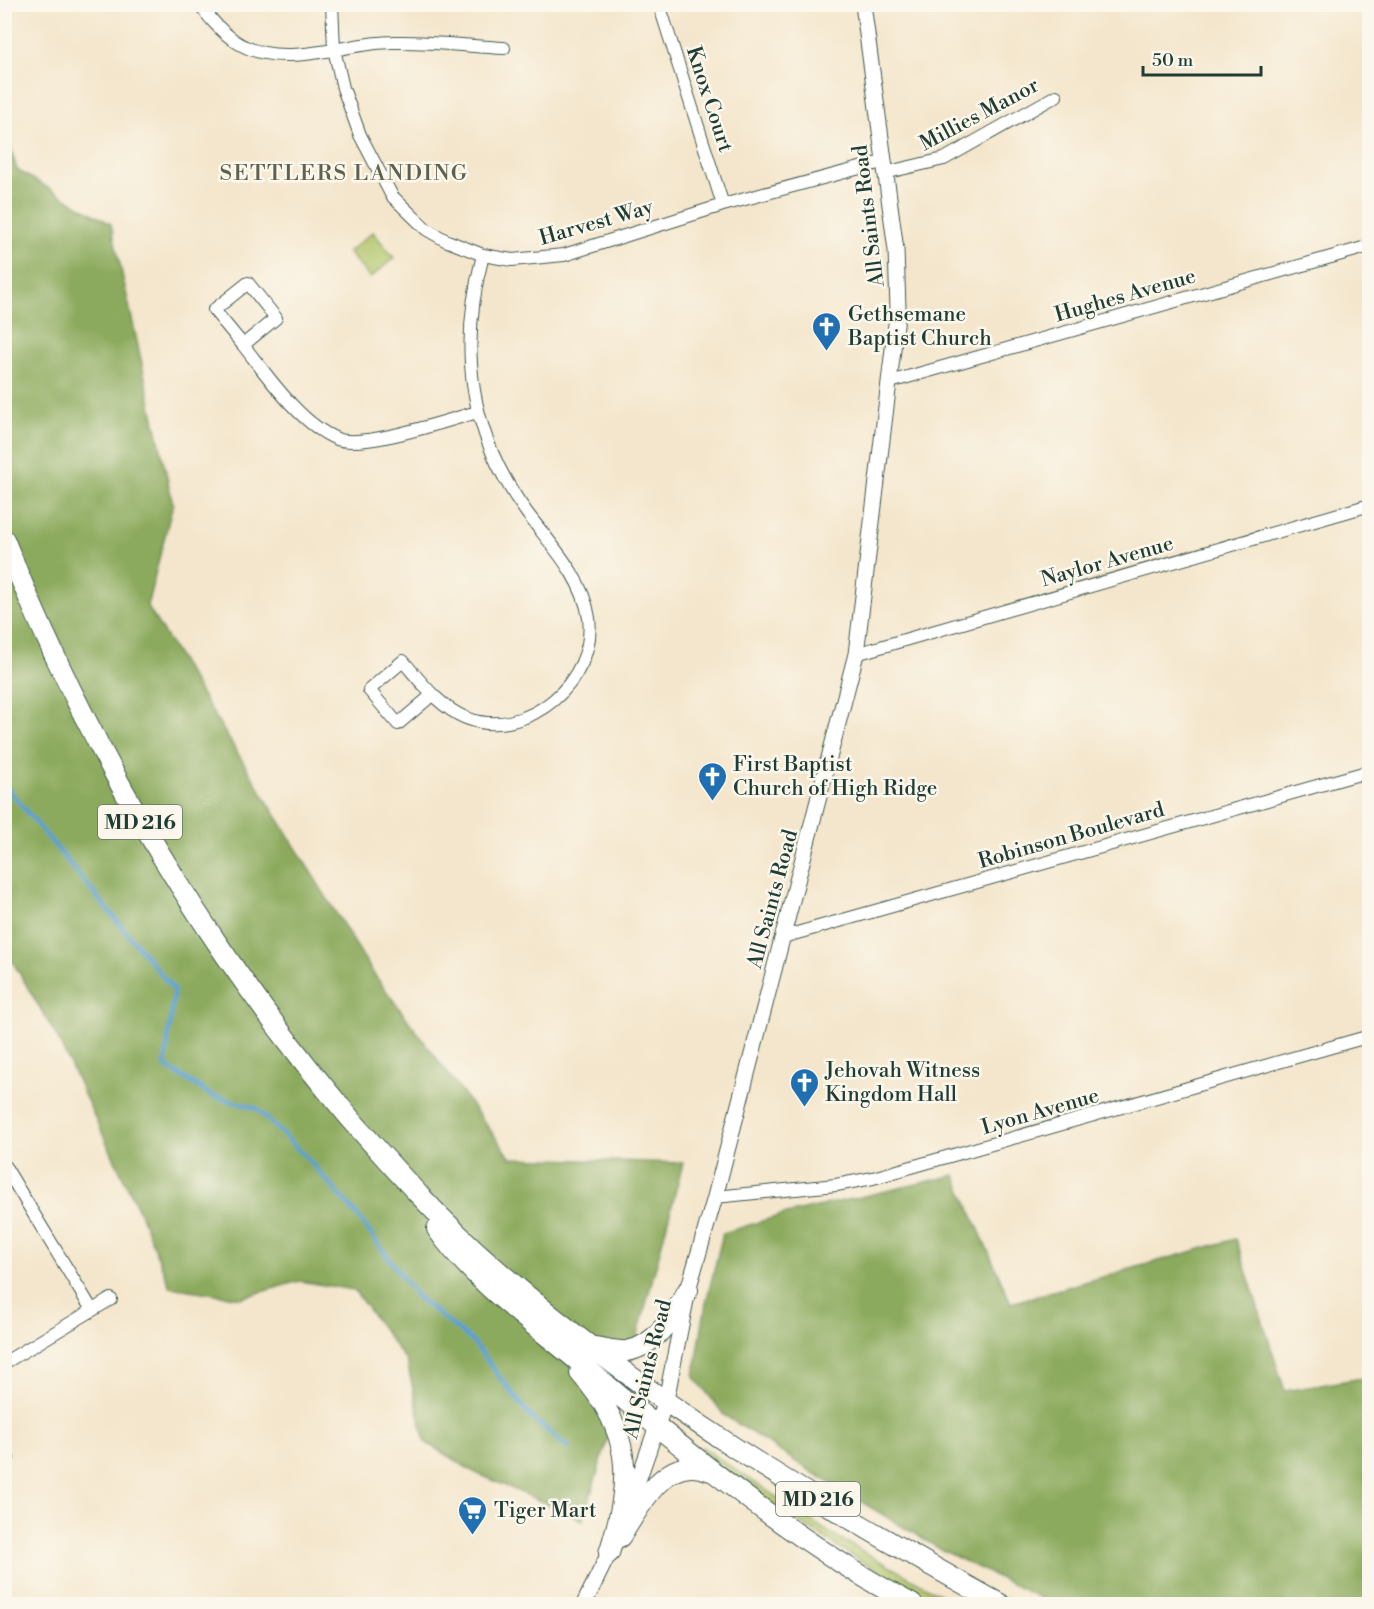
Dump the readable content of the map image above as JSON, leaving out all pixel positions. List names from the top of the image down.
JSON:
{
  "streets": {
    "main road": ["MD 216"],
    "street": [
      "Knox Court",
      "Millies Manor",
      "All Saints Road",
      "Harvest Way",
      "Hughes Avenue",
      "Naylor Avenue",
      "Robinson Boulevard",
      "Lyon Avenue"
    ]
  },
  "crossings": [
    ["Knox Court", "Harvest Way"],
    ["Millies Manor", "All Saints Road"],
    ["Millies Manor", "Harvest Way"],
    ["All Saints Road", "Harvest Way"],
    ["All Saints Road", "Hughes Avenue"],
    ["All Saints Road", "Naylor Avenue"],
    ["All Saints Road", "MD 216"],
    ["All Saints Road", "Robinson Boulevard"],
    ["All Saints Road", "Lyon Avenue"]
  ],
  "districts": ["SETTLERS LANDING"],
  "places": {
    "church": ["Gethsemane Baptist Church", "First Baptist Church of High Ridge", "Jehovah Witness Kingdom Hall"],
    "supermarket": ["Tiger Mart"]
  },
  "scale_bar": "50 m"
}
